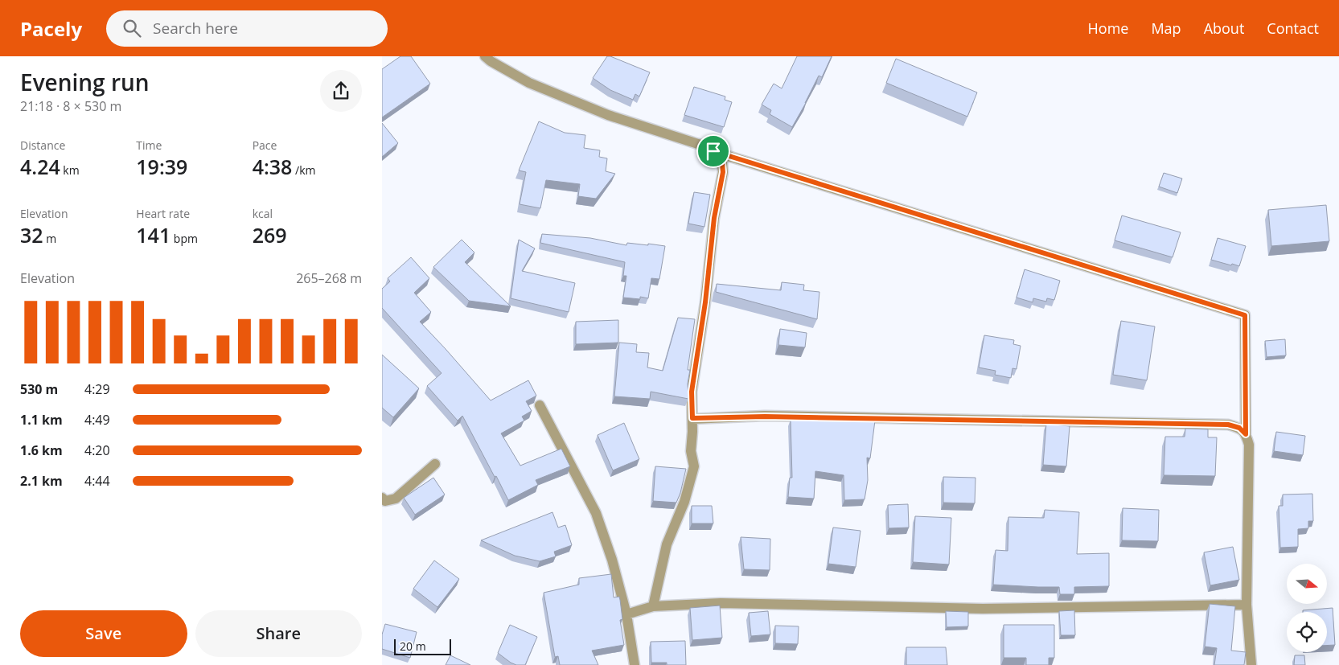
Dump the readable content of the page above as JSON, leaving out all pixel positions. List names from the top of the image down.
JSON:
{
  "scale_bar": "20 m",
  "north": "right",
  "page": {
    "header": "Pacely",
    "search": "Search here",
    "nav": [
      "Home",
      "Map",
      "About",
      "Contact"
    ],
    "heading": ["Evening run", "21:18 · 8 × 530 m"],
    "stats": [
      ["Distance", "4.24 km"],
      ["Time", "19:39"],
      ["Pace", "4:38 /km"],
      ["Elevation", "32 m"],
      ["Heart rate", "141 bpm"],
      ["kcal", "269"]
    ],
    "chart": ["Elevation", "265–268 m"],
    "list": [
      {
        "name": "530 m",
        "note": "4:29"
      },
      {
        "name": "1.1 km",
        "note": "4:49"
      },
      {
        "name": "1.6 km",
        "note": "4:20"
      },
      {
        "name": "2.1 km",
        "note": "4:44"
      }
    ],
    "buttons": ["Save", "Share"],
    "scale": "20 m"
  }
}
